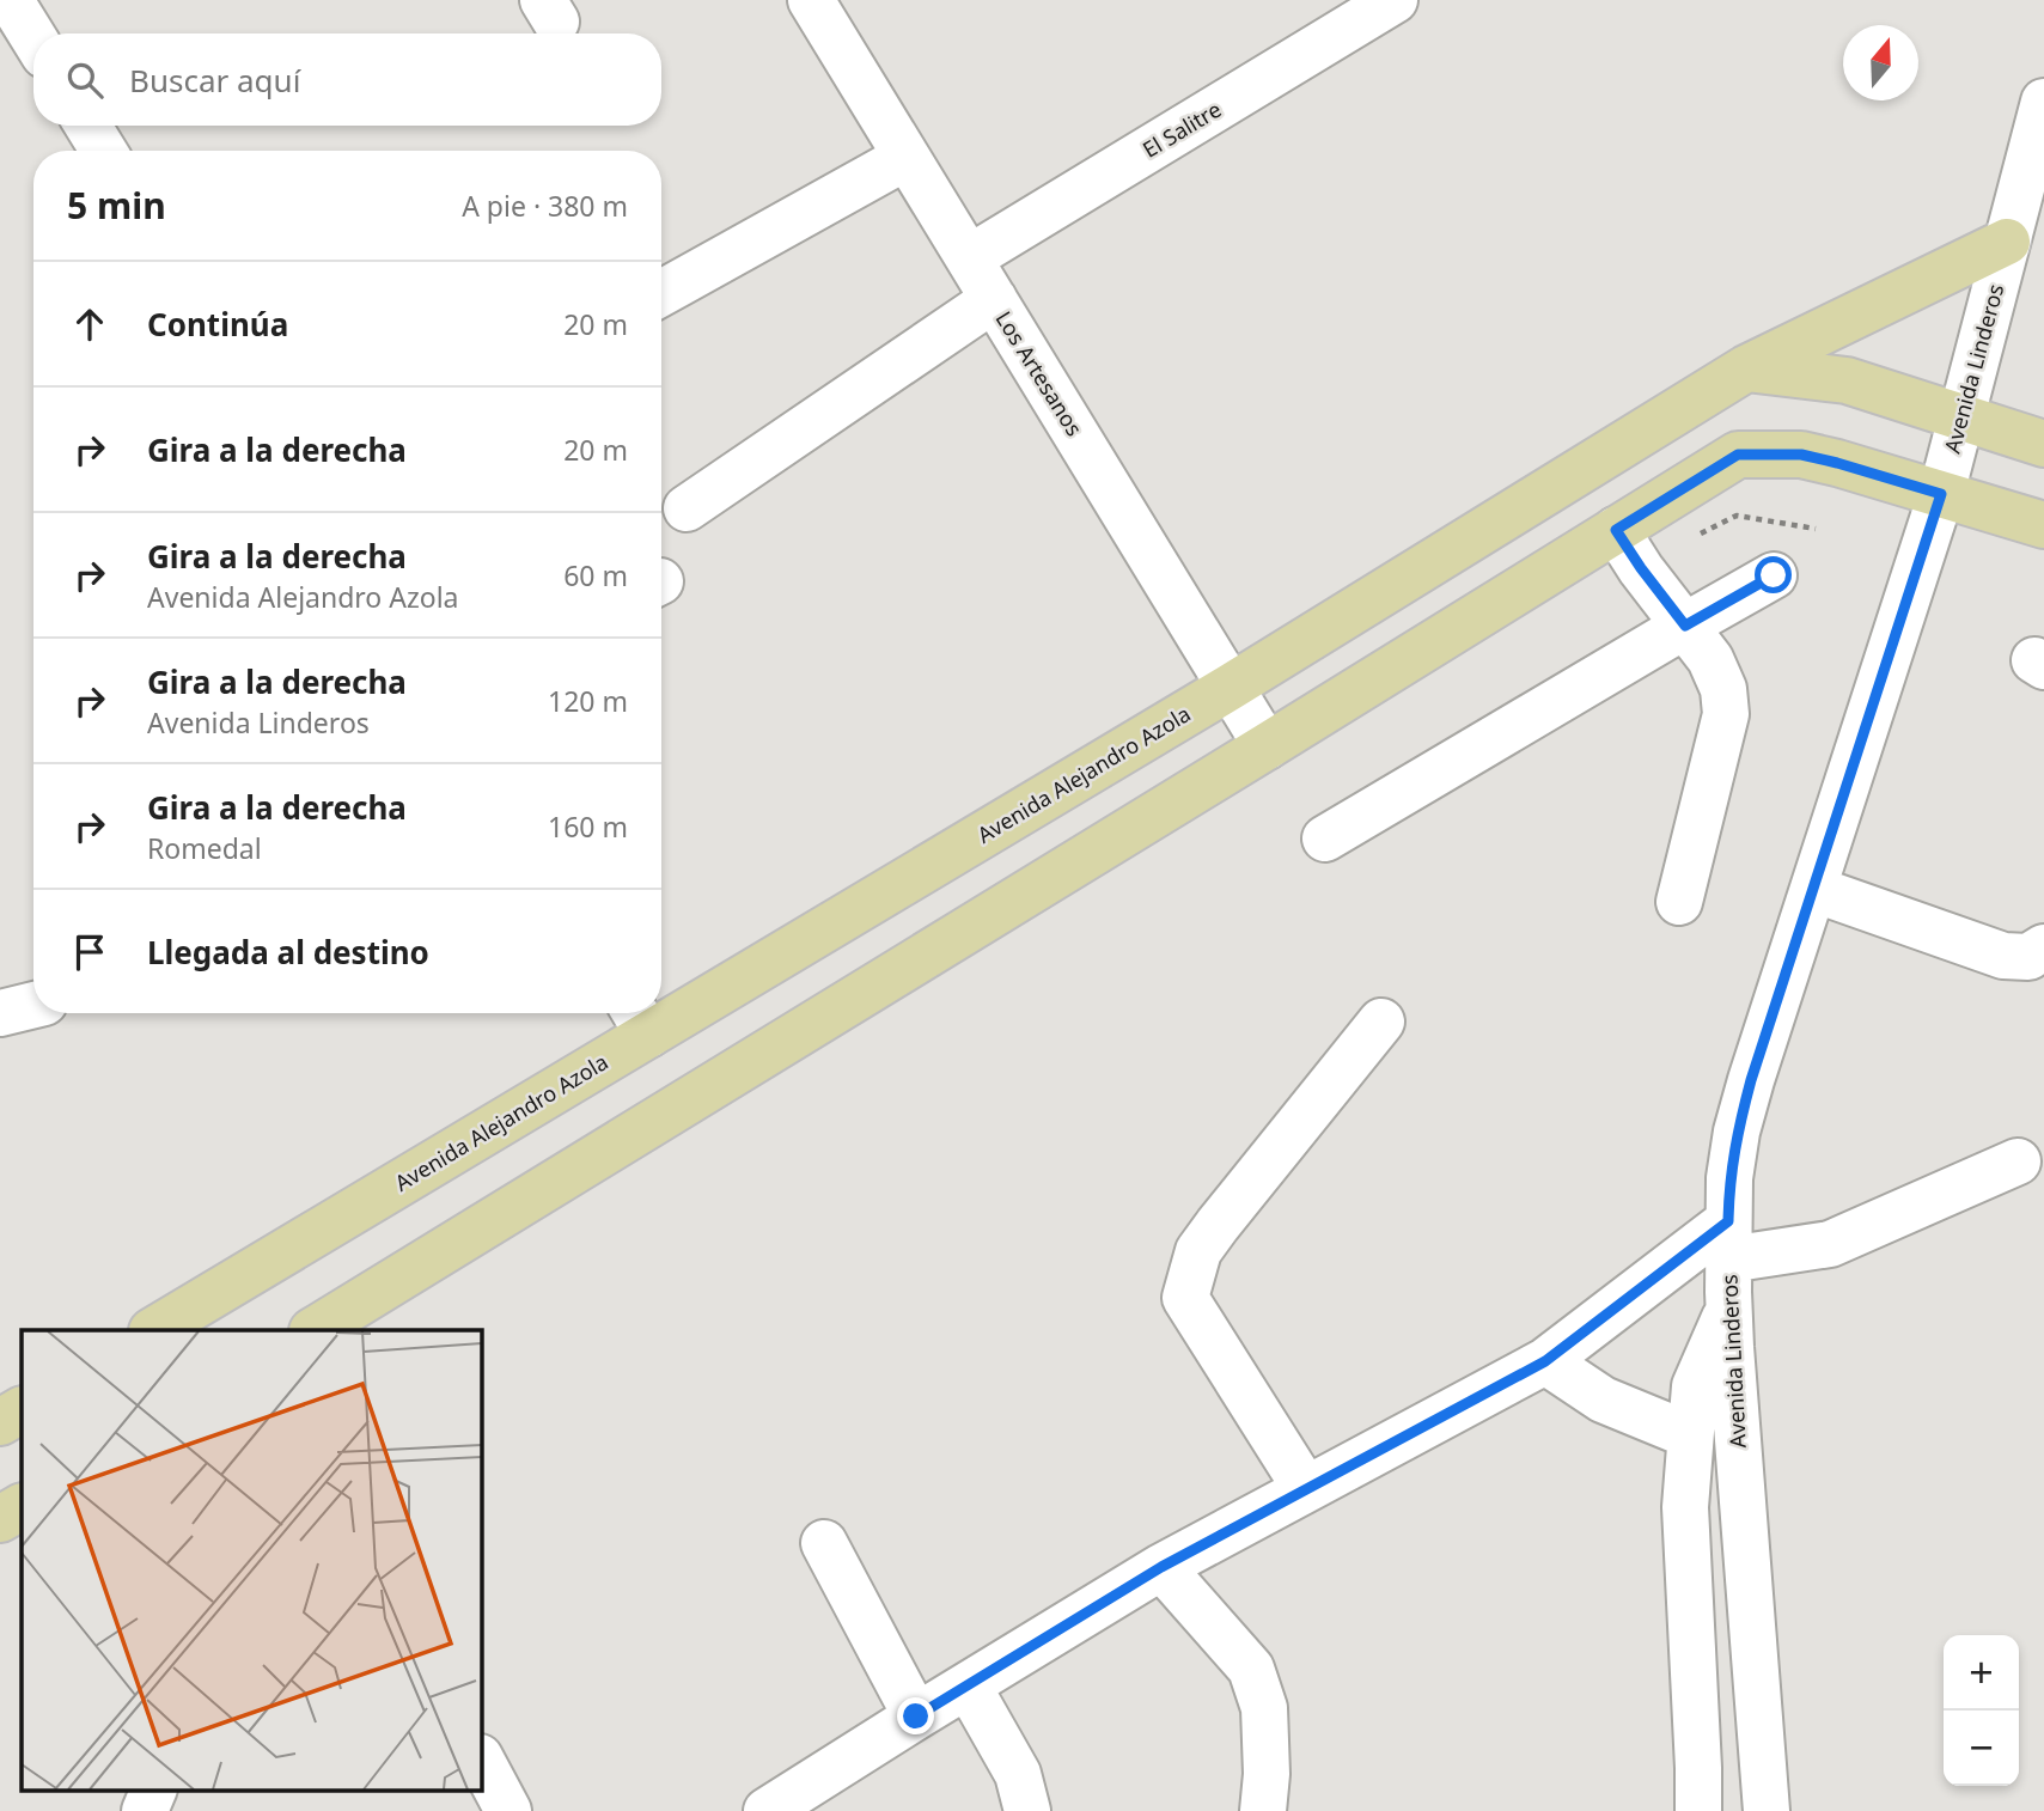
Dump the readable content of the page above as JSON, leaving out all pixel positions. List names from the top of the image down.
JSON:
{
  "streets": {
    "main road": ["Avenida Alejandro Azola"],
    "street": ["El Salitre", "Avenida Linderos", "Los Artesanos"]
  },
  "crossings": [
    ["El Salitre", "Los Artesanos"],
    ["Avenida Linderos", "Avenida Alejandro Azola"],
    ["Los Artesanos", "Avenida Alejandro Azola"]
  ],
  "north": "top",
  "page": {
    "search": "Buscar aquí",
    "heading": ["5 min", "A pie · 380 m"],
    "list": [
      ["Continúa", "20 m"],
      ["Gira a la derecha", "20 m"],
      ["Gira a la derecha", "Avenida Alejandro Azola", "60 m"],
      ["Gira a la derecha", "Avenida Linderos", "120 m"],
      ["Gira a la derecha", "Romedal", "160 m"],
      "Llegada al destino"
    ],
    "map_buttons": ["+", "−"]
  }
}
